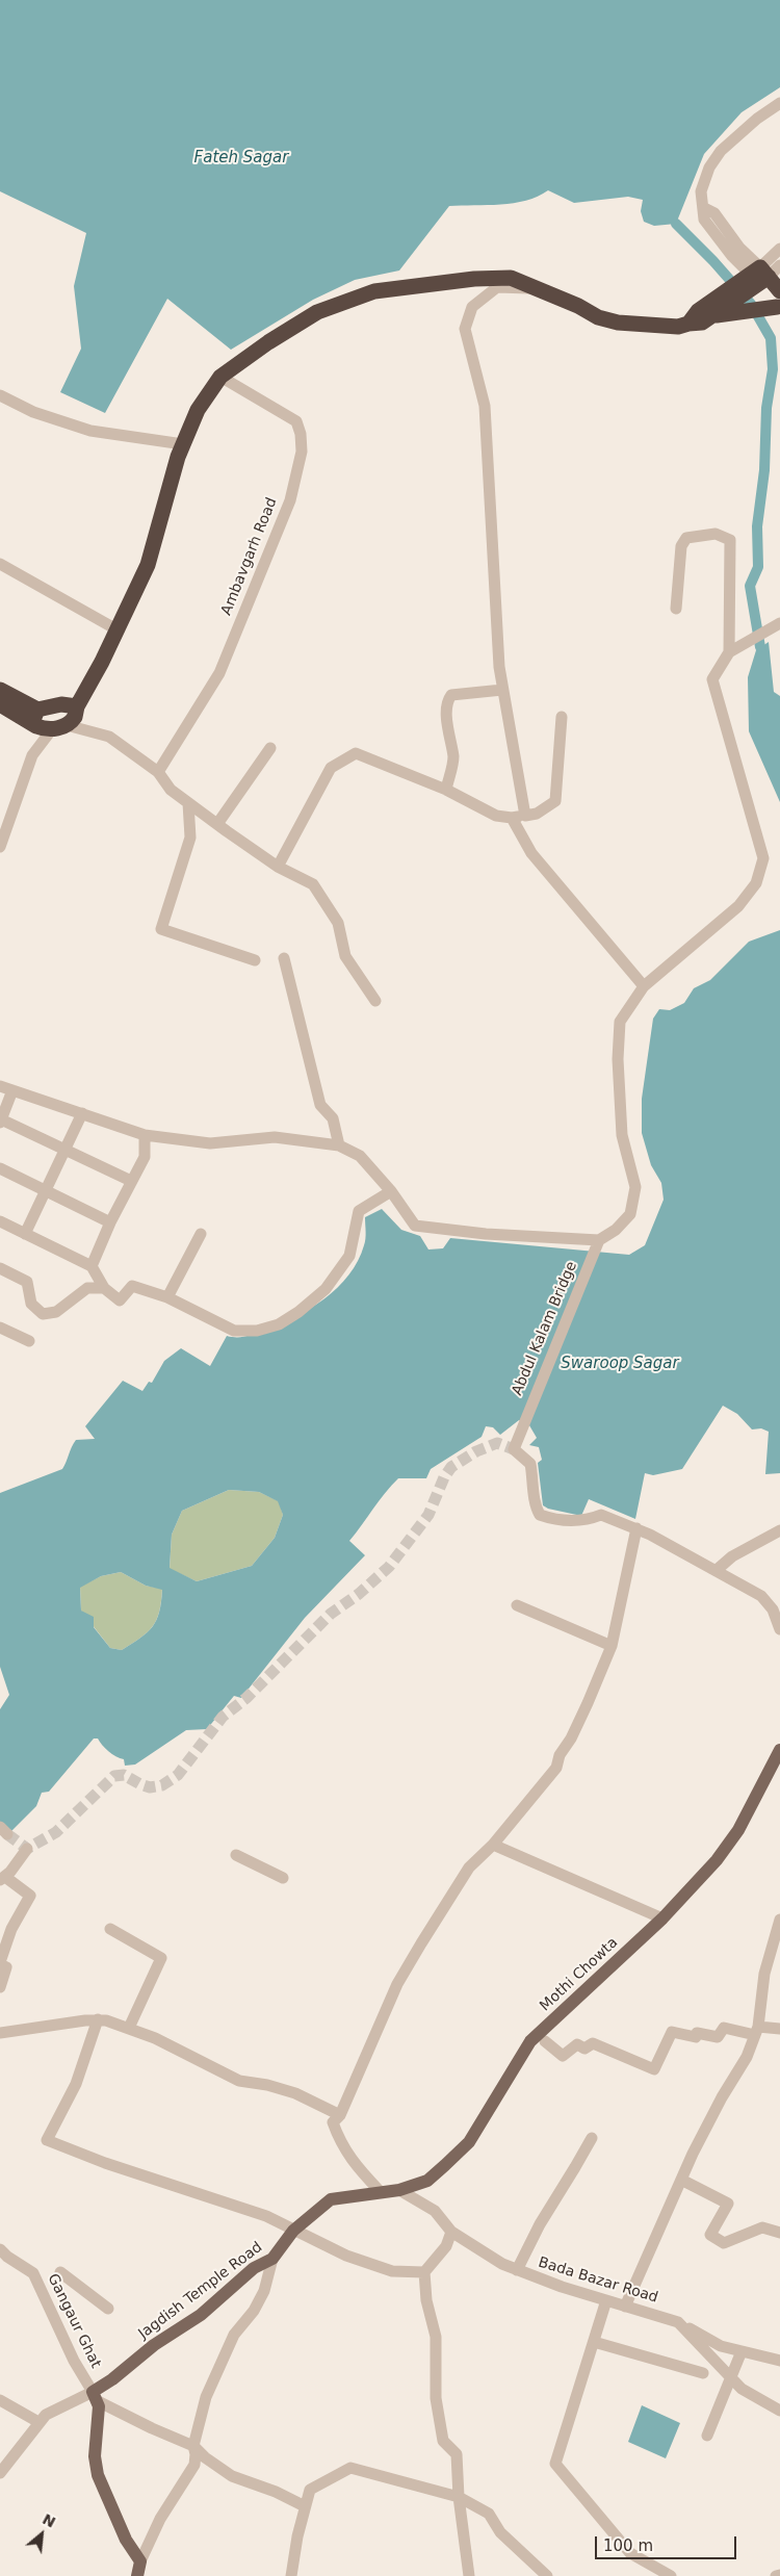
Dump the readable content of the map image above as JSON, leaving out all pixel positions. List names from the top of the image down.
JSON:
{
  "streets": {
    "main road": ["Mothi Chowta", "Jagdish Temple Road"],
    "street": [
      "Ambavgarh Road",
      "Abdul Kalam Bridge",
      "Bada Bazar Road",
      "Gangaur Ghat"
    ]
  },
  "crossings": [
    ["Mothi Chowta", "Bada Bazar Road"],
    ["Mothi Chowta", "Jagdish Temple Road"],
    ["Jagdish Temple Road", "Gangaur Ghat"]
  ],
  "water": ["Fateh Sagar", "Swaroop Sagar"],
  "scale_bar": "100 m",
  "north": "top right"
}
